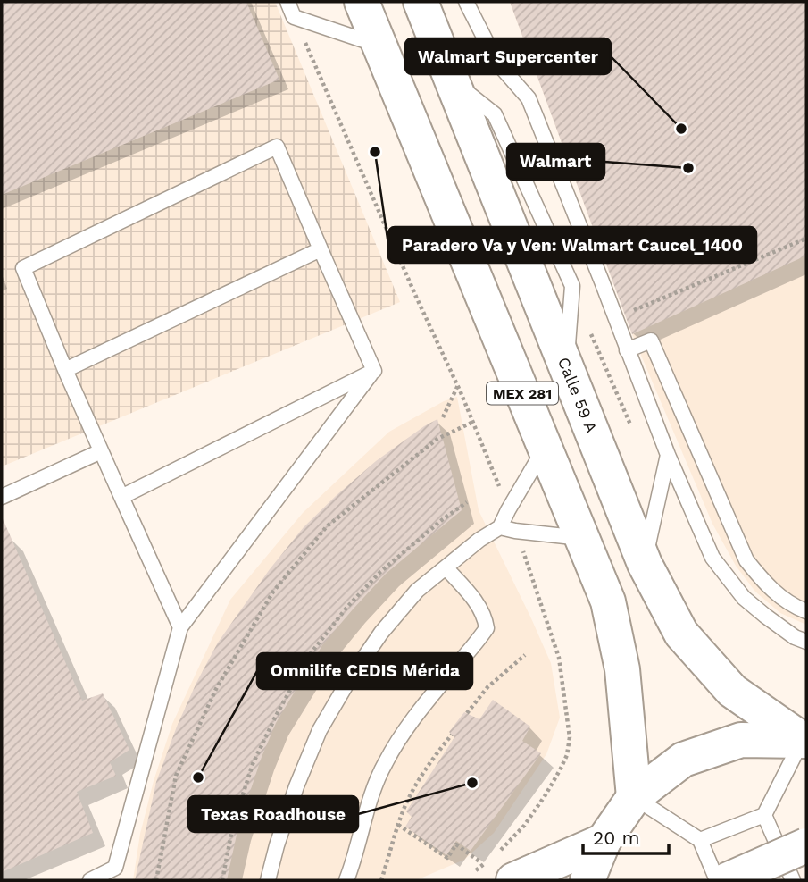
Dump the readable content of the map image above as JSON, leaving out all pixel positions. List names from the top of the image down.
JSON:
{
  "streets": {
    "main road": ["MEX 281", "Calle 59 A"]
  },
  "places": [
    "Walmart Supercenter",
    "Paradero Va y Ven: Walmart Caucel_1400",
    "Walmart",
    "Omnilife CEDIS Mérida",
    "Texas Roadhouse"
  ],
  "scale_bar": "20 m"
}
